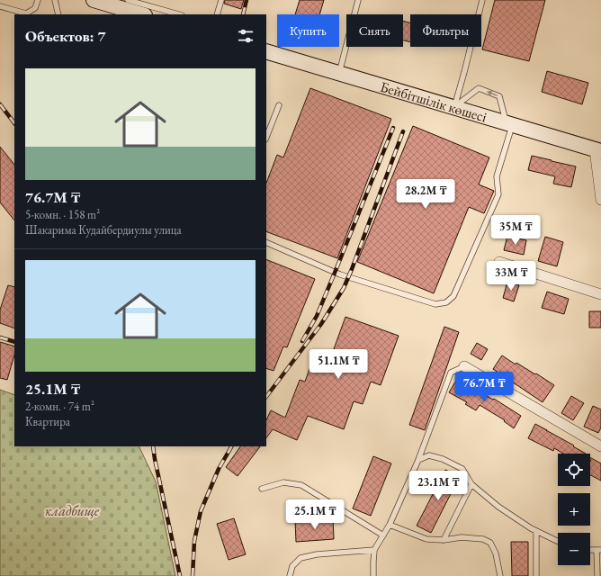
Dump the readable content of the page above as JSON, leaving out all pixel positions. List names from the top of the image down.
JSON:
{
  "streets": {
    "street": ["Бейбітшілік көшесі"]
  },
  "parks": ["кладбище"],
  "page": {
    "chip": ["Купить", "Снять", "Фильтры"],
    "heading": "Объектов: 7",
    "list": [
      {
        "name": "76.7M ₸",
        "note": "5-комн. · 158 m² · Шакарима Кудайбердиулы улица"
      },
      {
        "name": "25.1M ₸",
        "note": "2-комн. · 74 m² · Квартира"
      }
    ],
    "price": [
      "28.2M ₸",
      "35M ₸",
      "33M ₸",
      "51.1M ₸",
      "76.7M ₸",
      "23.1M ₸",
      "25.1M ₸"
    ],
    "map_buttons": ["+", "−"]
  }
}
